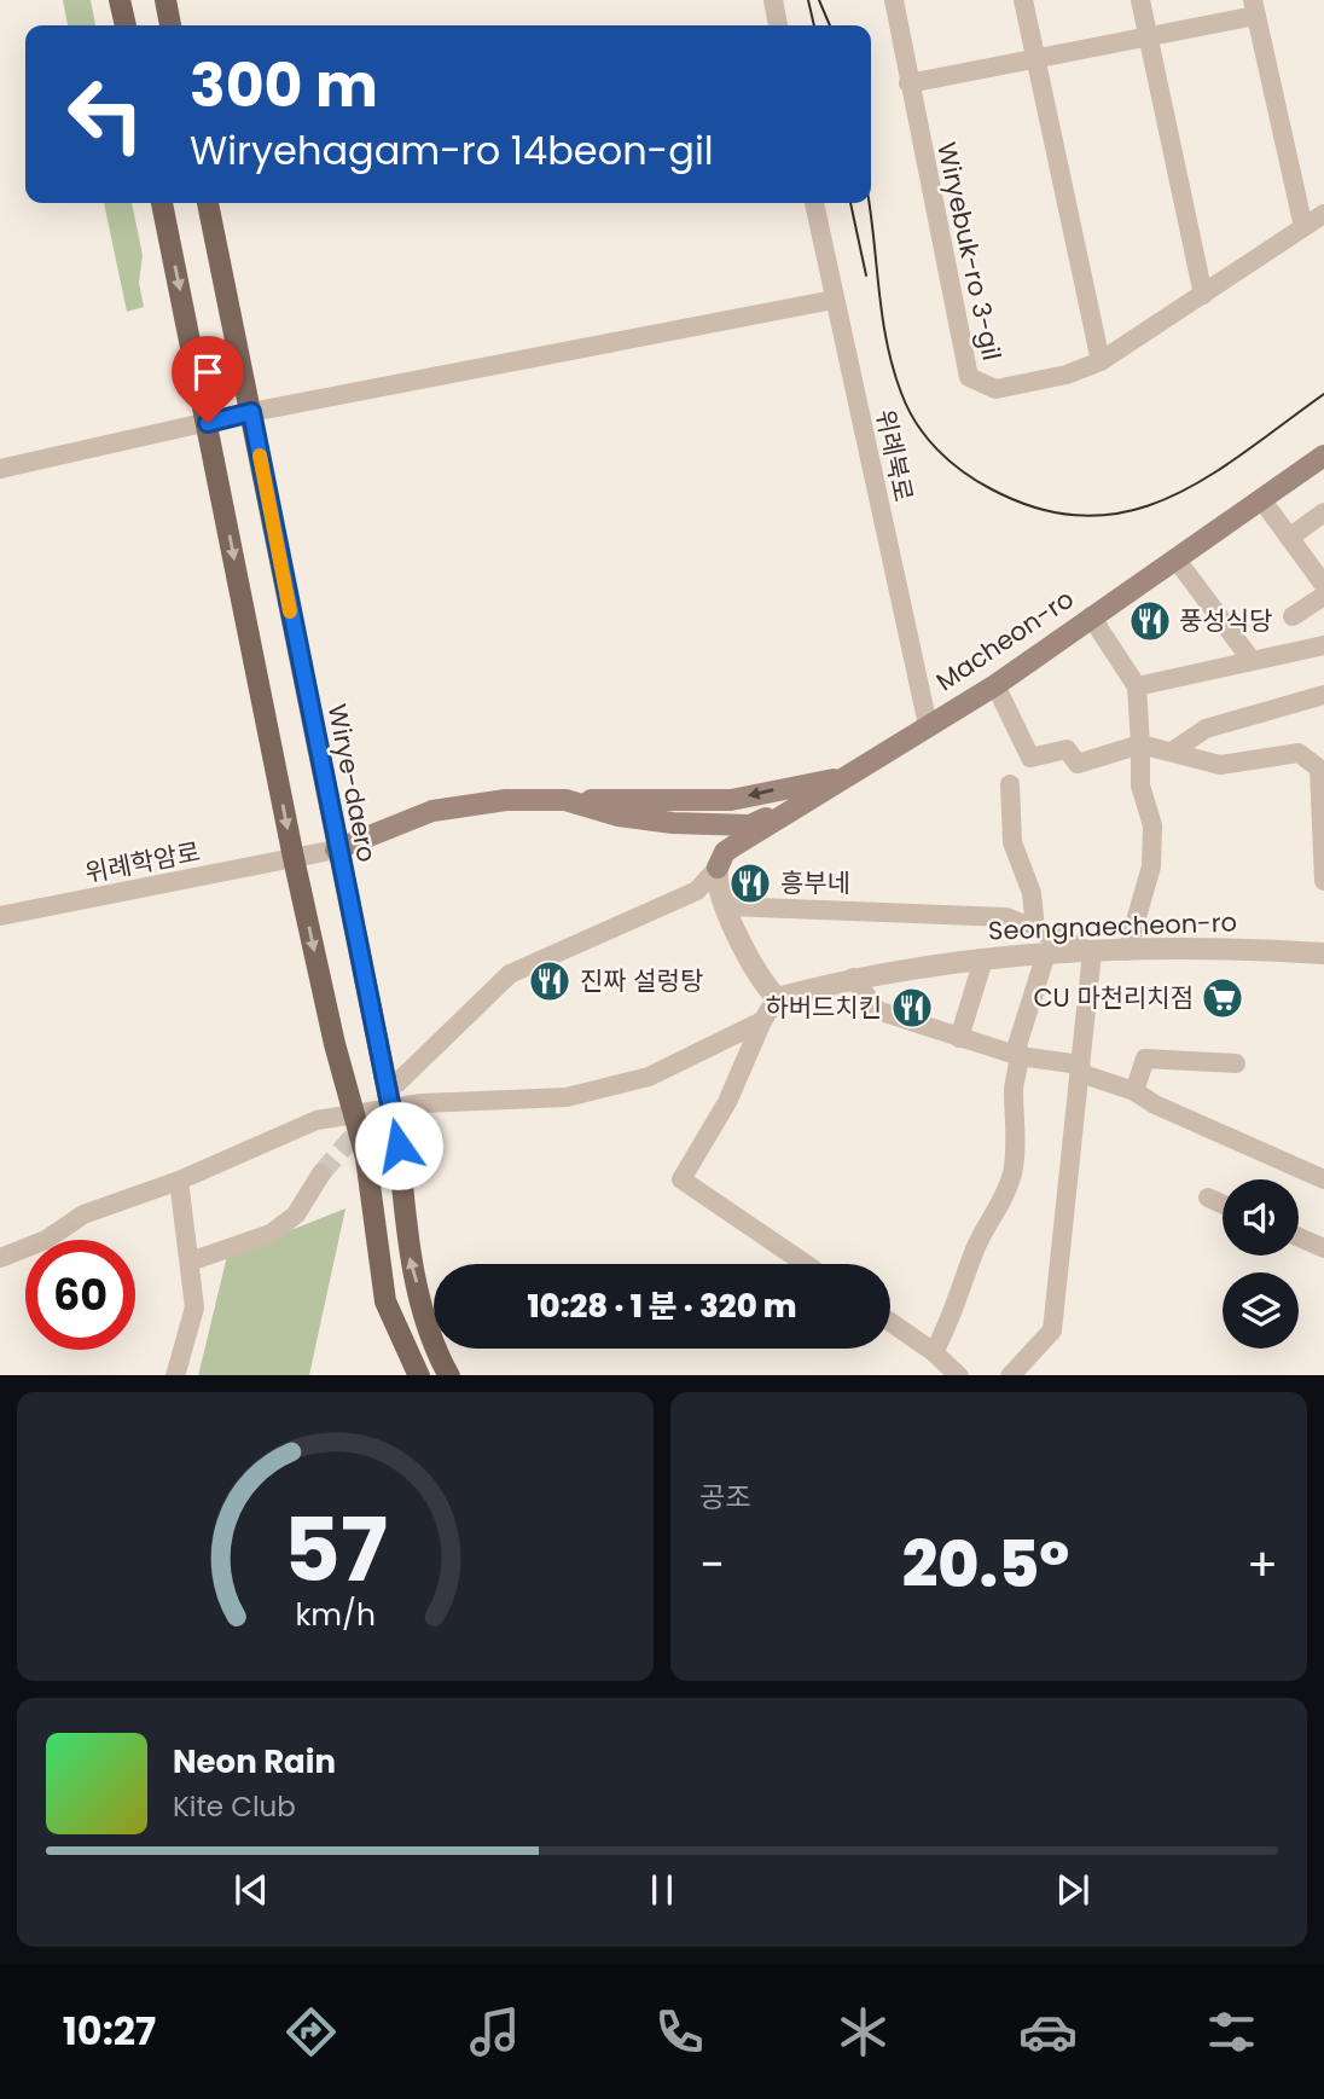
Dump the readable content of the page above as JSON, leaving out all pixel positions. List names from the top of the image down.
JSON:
{
  "streets": {
    "main road": ["Macheon-ro", "Wirye-daero"],
    "street": [
      "Wiryebuk-ro 3-gil",
      "위례북로",
      "위례학암로",
      "Seongnaecheon-ro"
    ]
  },
  "crossings": [
    ["위례북로", "Macheon-ro"],
    ["Wirye-daero", "위례학암로"]
  ],
  "places": {
    "restaurant": [
      "풍성식당",
      "흥부네",
      "진짜 설렁탕",
      "하버드치킨"
    ],
    "supermarket": ["CU 마천리치점"]
  },
  "page": {
    "turn": ["300 m", "Wiryehagam-ro 14beon-gil"],
    "limit": "60",
    "trip": "10:28 · 1 분 · 320 m",
    "tile": "공조",
    "heat": ["−", "20.5°", "+"],
    "song": ["Neon Rain", "Kite Club"],
    "tabs": "10:27",
    "gauge": ["57", "km/h"]
  }
}
